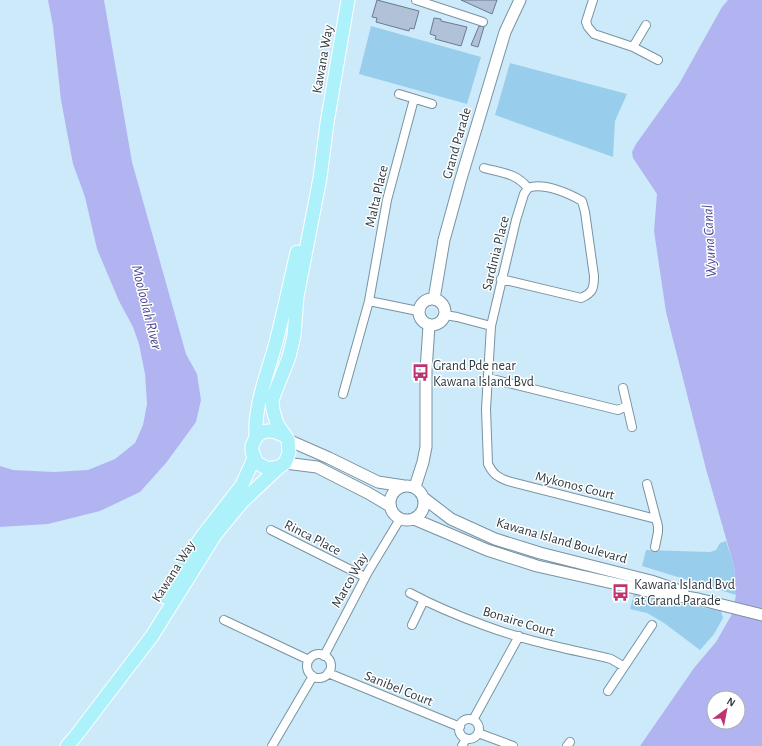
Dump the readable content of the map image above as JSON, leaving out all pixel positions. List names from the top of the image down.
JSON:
{
  "streets": {
    "main road": ["Kawana Way", "Grand Parade", "Kawana Island Boulevard"],
    "street": [
      "Malta Place",
      "Sardinia Place",
      "Mykonos Court",
      "Rinca Place",
      "Marco Way",
      "Bonaire Court",
      "Sanibel Court"
    ]
  },
  "crossings": [
    ["Sardinia Place", "Mykonos Court"],
    ["Rinca Place", "Marco Way"],
    ["Kawana Island Boulevard", "Marco Way"],
    ["Marco Way", "Sanibel Court"]
  ],
  "water": ["Wyuna Canal", "Mooloolah River"],
  "places": {
    "bus stop": ["Grand Pde near Kawana Island Bvd", "Kawana Island Bvd at Grand Parade"]
  },
  "north": "top right"
}
